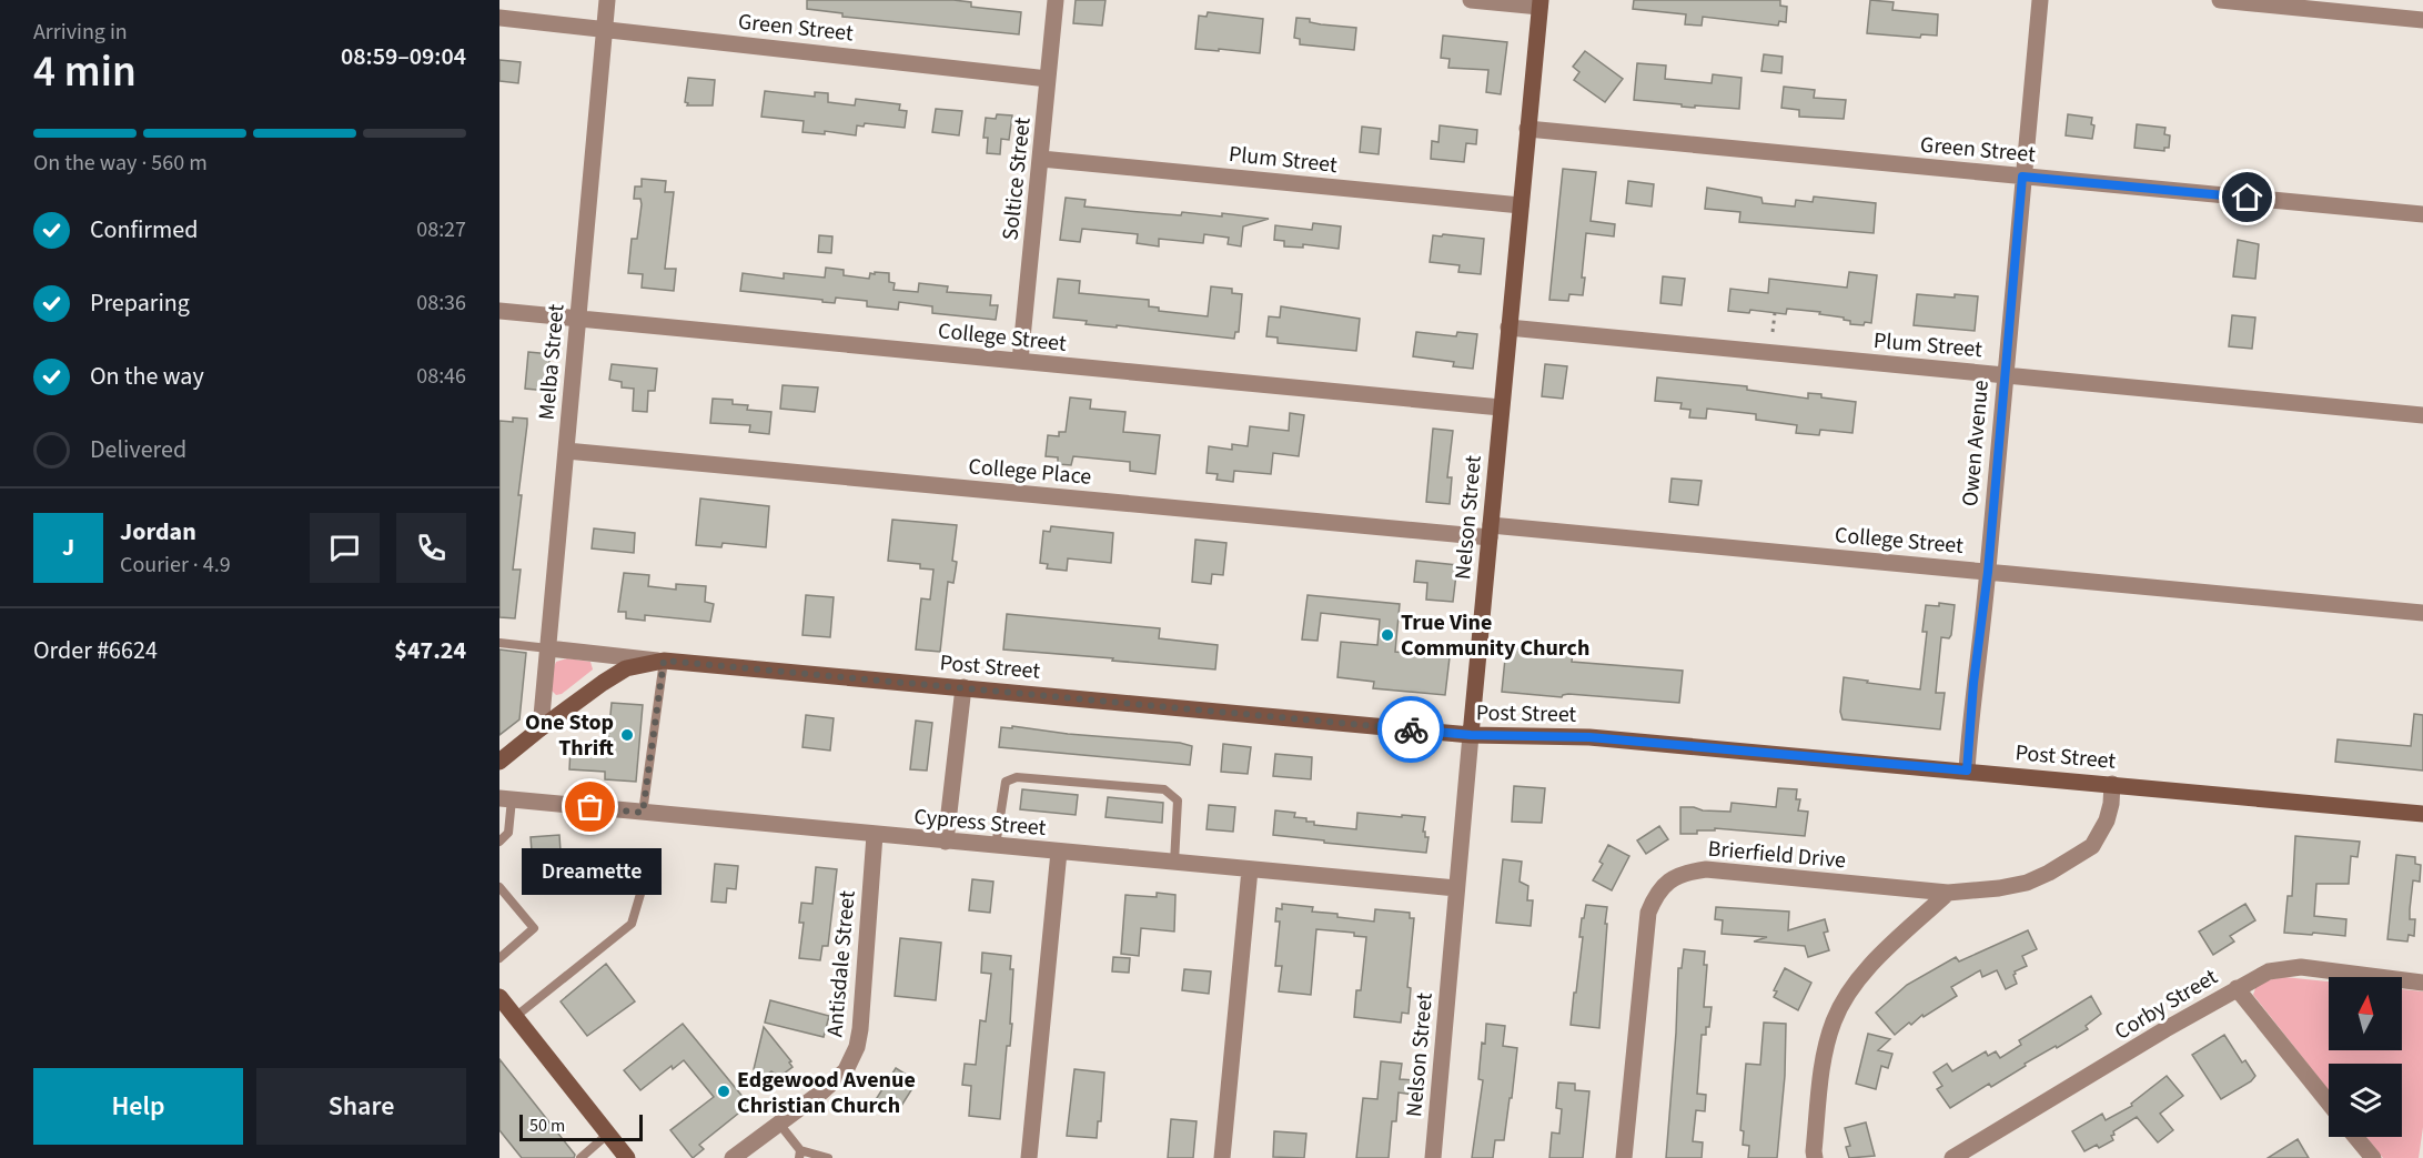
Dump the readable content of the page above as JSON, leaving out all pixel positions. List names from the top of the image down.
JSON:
{
  "streets": {
    "main road": ["Nelson Street", "Post Street"],
    "street": [
      "Green Street",
      "Plum Street",
      "Soltice Street",
      "College Street",
      "Melba Street",
      "Owen Avenue",
      "College Place",
      "Cypress Street",
      "Brierfield Drive",
      "Antisdale Street",
      "Corby Street"
    ]
  },
  "crossings": [
    ["Green Street", "Soltice Street"],
    ["Green Street", "Melba Street"],
    ["Green Street", "Owen Avenue"],
    ["Green Street", "Nelson Street"],
    ["Plum Street", "Soltice Street"],
    ["Plum Street", "Owen Avenue"],
    ["Plum Street", "Nelson Street"],
    ["Soltice Street", "College Street"],
    ["College Street", "Melba Street"],
    ["College Street", "Owen Avenue"],
    ["College Street", "College Place"],
    ["College Street", "Nelson Street"],
    ["Melba Street", "College Place"],
    ["Melba Street", "Post Street"],
    ["Owen Avenue", "Post Street"],
    ["College Place", "Nelson Street"],
    ["Nelson Street", "Post Street"],
    ["Nelson Street", "Cypress Street"],
    ["Post Street", "Brierfield Drive"],
    ["Cypress Street", "Antisdale Street"]
  ],
  "places": [
    "True Vine Community Church",
    "One Stop Thrift",
    "Dreamette",
    "Edgewood Avenue Christian Church"
  ],
  "scale_bar": "50 m",
  "north": "top",
  "page": {
    "heading": ["4 min", "Arriving in", "08:59–09:04"],
    "panel": [
      "Jordan",
      "Courier · 4.9",
      "Order #6624",
      "$47.24"
    ],
    "bar": "On the way · 560 m",
    "list": [
      ["Confirmed", "08:27"],
      ["Preparing", "08:36"],
      ["On the way", "08:46"],
      "Delivered"
    ],
    "round": "J",
    "bubble": "Dreamette",
    "buttons": ["Help", "Share"],
    "scale": "50 m"
  }
}
